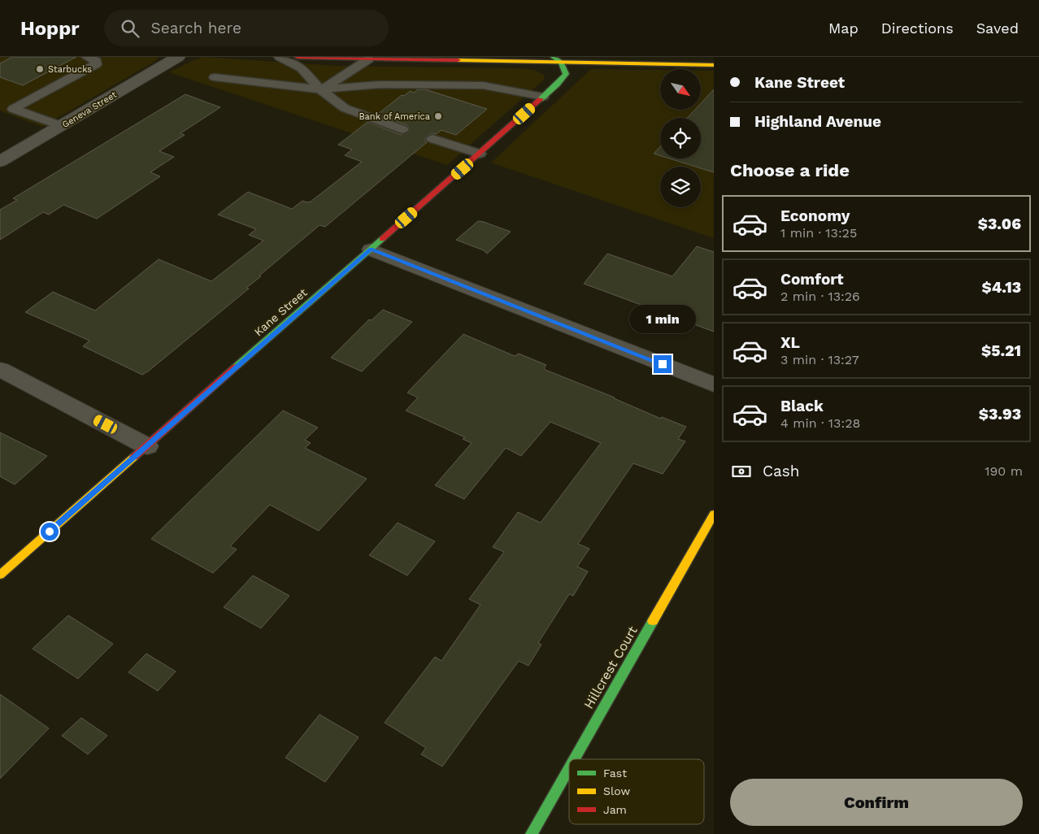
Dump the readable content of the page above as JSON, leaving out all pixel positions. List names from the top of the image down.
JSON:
{
  "streets": {
    "street": ["Geneva Street", "Kane Street", "Hillcrest Court"]
  },
  "places": ["Starbucks", "Bank of America"],
  "legend": ["Fast", "Slow", "Jam"],
  "north": "bottom right",
  "page": {
    "header": "Hoppr",
    "search": "Search here",
    "nav": ["Map", "Directions", "Saved"],
    "banner": ["Kane Street", "Highland Avenue"],
    "heading": "Choose a ride",
    "list": [
      {
        "name": "Economy",
        "note": "1 min · 13:25",
        "value": "$3.06"
      },
      {
        "name": "Comfort",
        "note": "2 min · 13:26",
        "value": "$4.13"
      },
      {
        "name": "XL",
        "note": "3 min · 13:27",
        "value": "$5.21"
      },
      {
        "name": "Black",
        "note": "4 min · 13:28",
        "value": "$3.93"
      }
    ],
    "bubble": "1 min",
    "pay": ["Cash", "190 m"],
    "buttons": "Confirm"
  }
}
